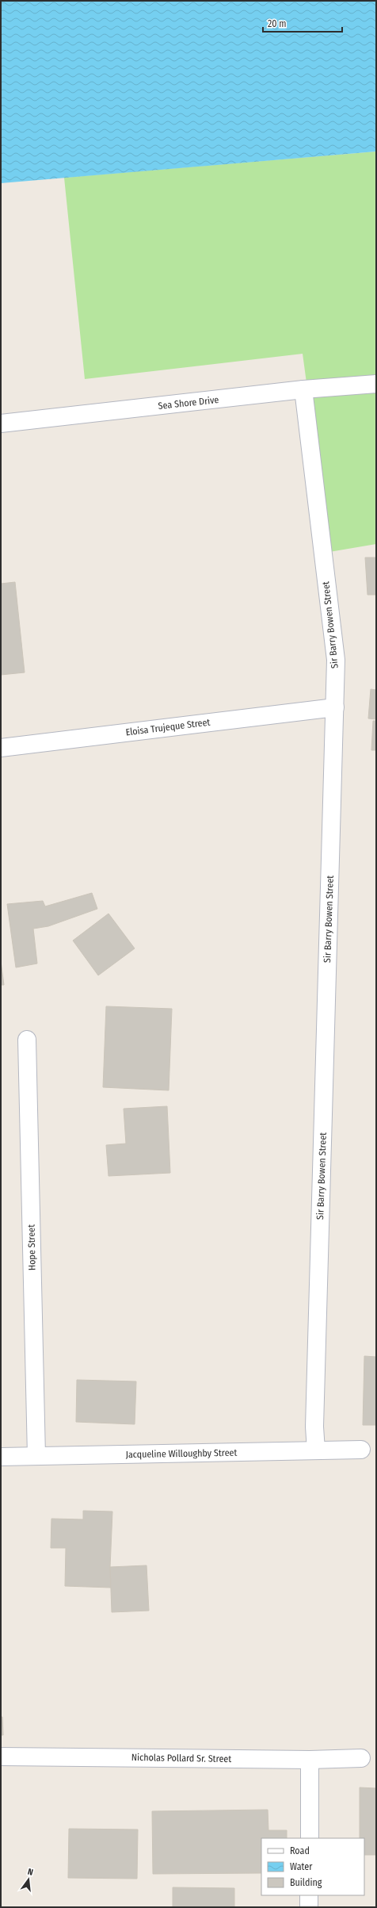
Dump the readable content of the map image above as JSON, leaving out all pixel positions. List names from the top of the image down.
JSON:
{
  "streets": {
    "street": [
      "Sea Shore Drive",
      "Sir Barry Bowen Street",
      "Eloisa Trujeque Street",
      "Hope Street",
      "Jacqueline Willoughby Street",
      "Nicholas Pollard Sr. Street"
    ]
  },
  "crossings": [
    ["Sea Shore Drive", "Sir Barry Bowen Street"],
    ["Sir Barry Bowen Street", "Eloisa Trujeque Street"],
    ["Sir Barry Bowen Street", "Jacqueline Willoughby Street"],
    ["Hope Street", "Jacqueline Willoughby Street"]
  ],
  "legend": ["Road", "Water", "Building"],
  "scale_bar": "20 m",
  "north": "top"
}
